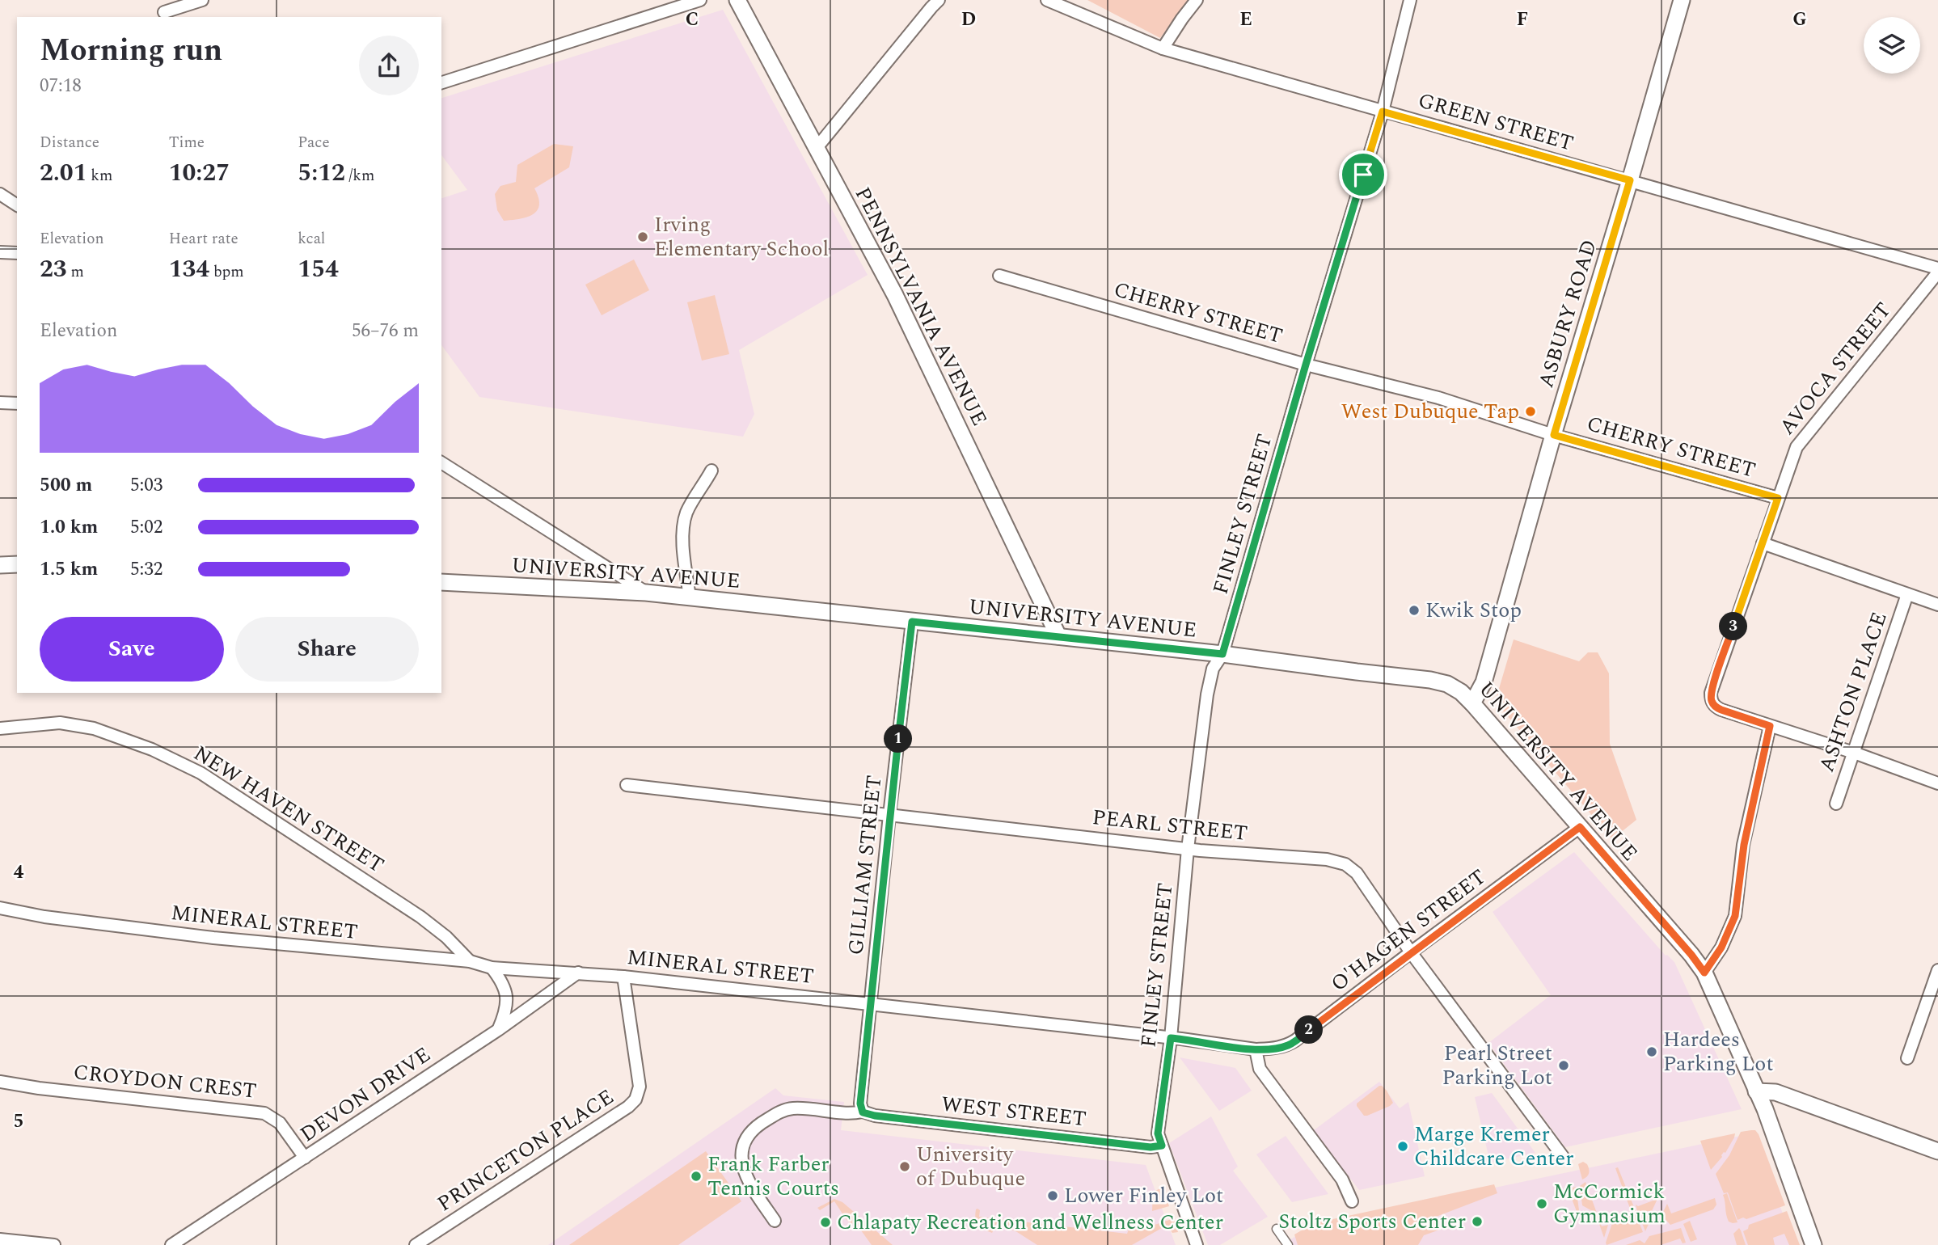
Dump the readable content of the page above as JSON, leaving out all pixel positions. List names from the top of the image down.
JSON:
{
  "streets": {
    "main road": ["PENNSYLVANIA AVENUE", "ASBURY ROAD", "UNIVERSITY AVENUE"],
    "street": [
      "GREEN STREET",
      "CHERRY STREET",
      "AVOCA STREET",
      "FINLEY STREET",
      "ASHTON PLACE",
      "NEW HAVEN STREET",
      "PEARL STREET",
      "GILLIAM STREET",
      "MINERAL STREET",
      "O'HAGEN STREET",
      "CROYDON CREST",
      "DEVON DRIVE",
      "WEST STREET",
      "PRINCETON PLACE"
    ]
  },
  "crossings": [
    ["GREEN STREET", "ASBURY ROAD"],
    ["GREEN STREET", "AVOCA STREET"],
    ["GREEN STREET", "FINLEY STREET"],
    ["PENNSYLVANIA AVENUE", "UNIVERSITY AVENUE"],
    ["CHERRY STREET", "ASBURY ROAD"],
    ["CHERRY STREET", "AVOCA STREET"],
    ["CHERRY STREET", "FINLEY STREET"],
    ["ASBURY ROAD", "UNIVERSITY AVENUE"],
    ["FINLEY STREET", "UNIVERSITY AVENUE"],
    ["FINLEY STREET", "PEARL STREET"],
    ["FINLEY STREET", "MINERAL STREET"],
    ["FINLEY STREET", "WEST STREET"],
    ["UNIVERSITY AVENUE", "GILLIAM STREET"],
    ["UNIVERSITY AVENUE", "O'HAGEN STREET"],
    ["NEW HAVEN STREET", "MINERAL STREET"],
    ["PEARL STREET", "GILLIAM STREET"],
    ["PEARL STREET", "O'HAGEN STREET"],
    ["GILLIAM STREET", "MINERAL STREET"],
    ["GILLIAM STREET", "WEST STREET"],
    ["MINERAL STREET", "O'HAGEN STREET"],
    ["MINERAL STREET", "DEVON DRIVE"],
    ["MINERAL STREET", "PRINCETON PLACE"],
    ["CROYDON CREST", "DEVON DRIVE"]
  ],
  "places": [
    "Irving Elementary School",
    "West Dubuque Tap",
    "Kwik Stop",
    "Hardees Parking Lot",
    "Pearl Street Parking Lot",
    "Marge Kremer Childcare Center",
    "University of Dubuque",
    "Frank Farber Tennis Courts",
    "Lower Finley Lot",
    "McCormick Gymnasium",
    "Stoltz Sports Center",
    "Chlapaty Recreation and Wellness Center"
  ],
  "page": {
    "heading": ["Morning run", "07:18"],
    "stats": [
      ["Distance", "2.01 km"],
      ["Time", "10:27"],
      ["Pace", "5:12 /km"],
      ["Elevation", "23 m"],
      ["Heart rate", "134 bpm"],
      ["kcal", "154"]
    ],
    "chart": ["Elevation", "56–76 m"],
    "list": [
      {
        "name": "500 m",
        "note": "5:03"
      },
      {
        "name": "1.0 km",
        "note": "5:02"
      },
      {
        "name": "1.5 km",
        "note": "5:32"
      }
    ],
    "buttons": ["Save", "Share"],
    "pins": ["3", "1", "2"]
  },
  "grid": {
    "columns": [
      "C",
      "D",
      "E",
      "F",
      "G"
    ],
    "rows": ["4", "5"]
  }
}
